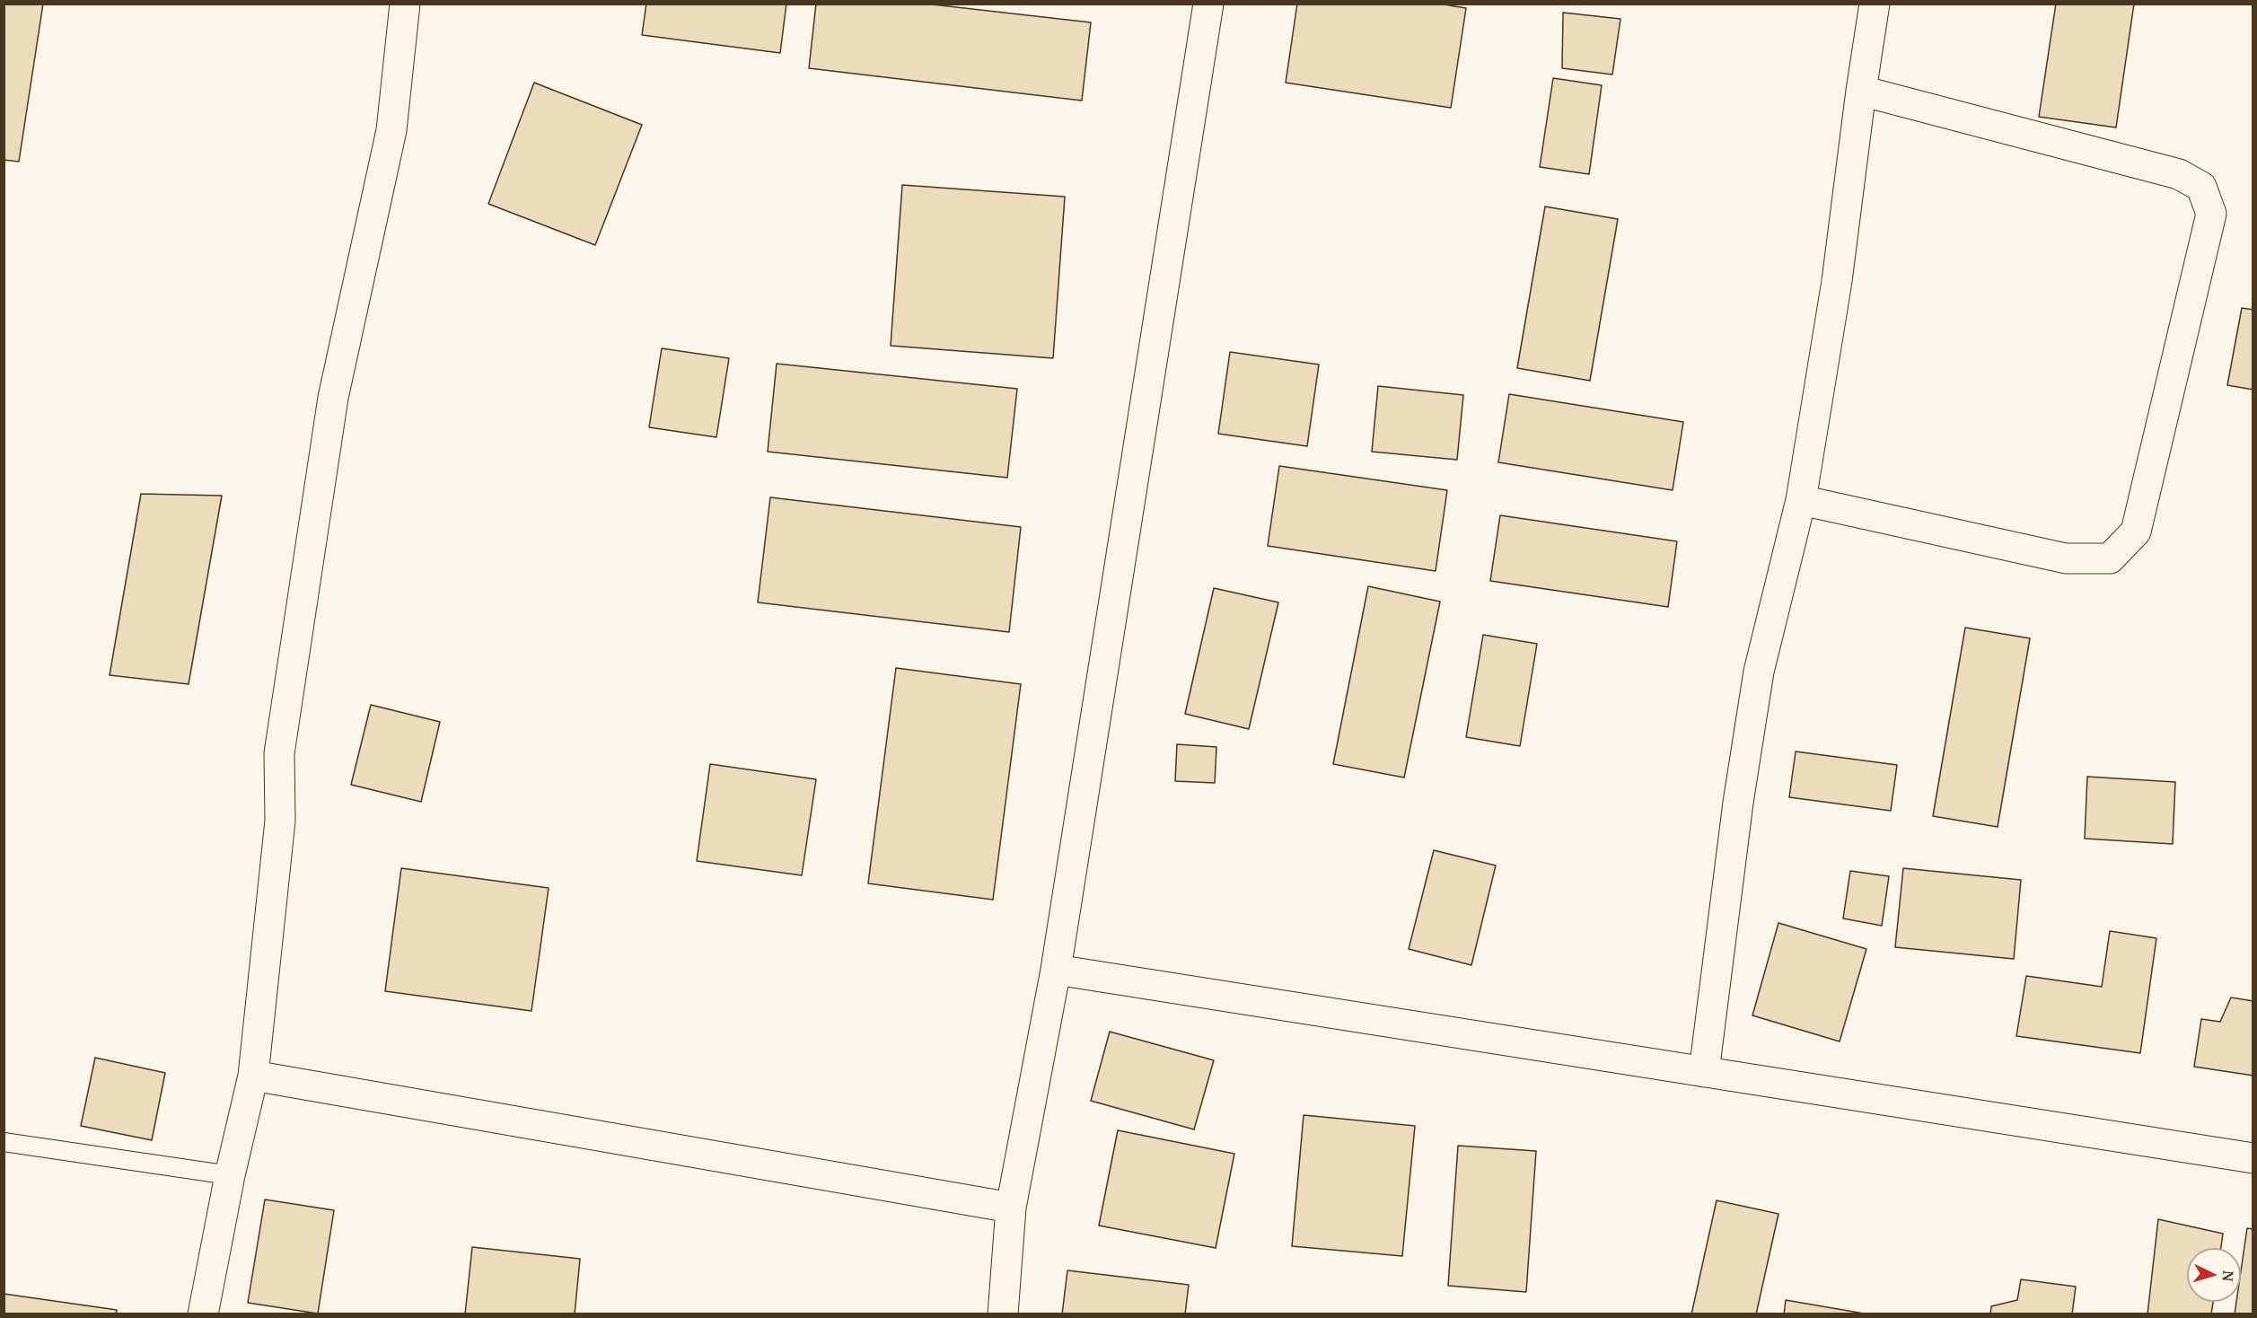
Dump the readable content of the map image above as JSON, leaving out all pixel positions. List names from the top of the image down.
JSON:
{
  "north": "right"
}
